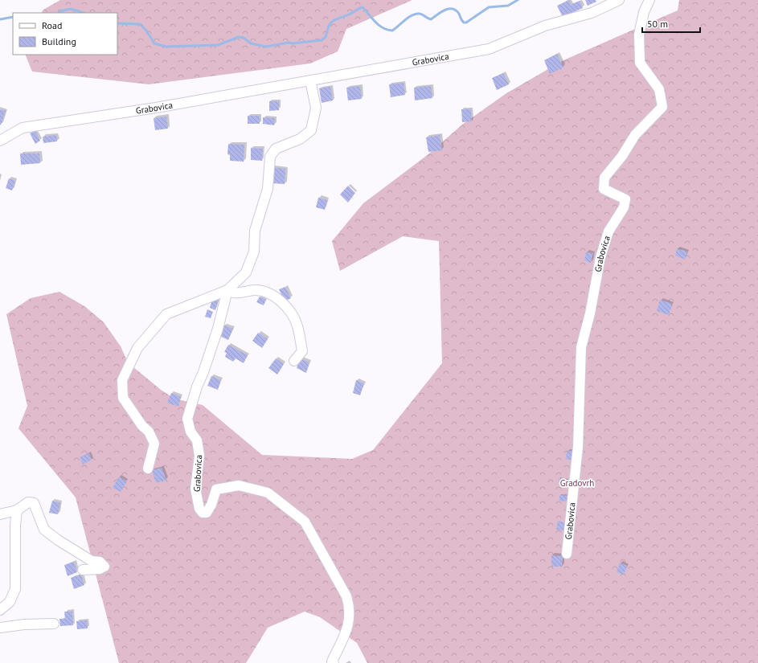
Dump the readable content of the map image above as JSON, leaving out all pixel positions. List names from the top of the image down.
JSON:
{
  "streets": {
    "street": ["Grabovica"]
  },
  "parks": ["Gradovrh"],
  "legend": ["Road", "Building"],
  "scale_bar": "50 m"
}
